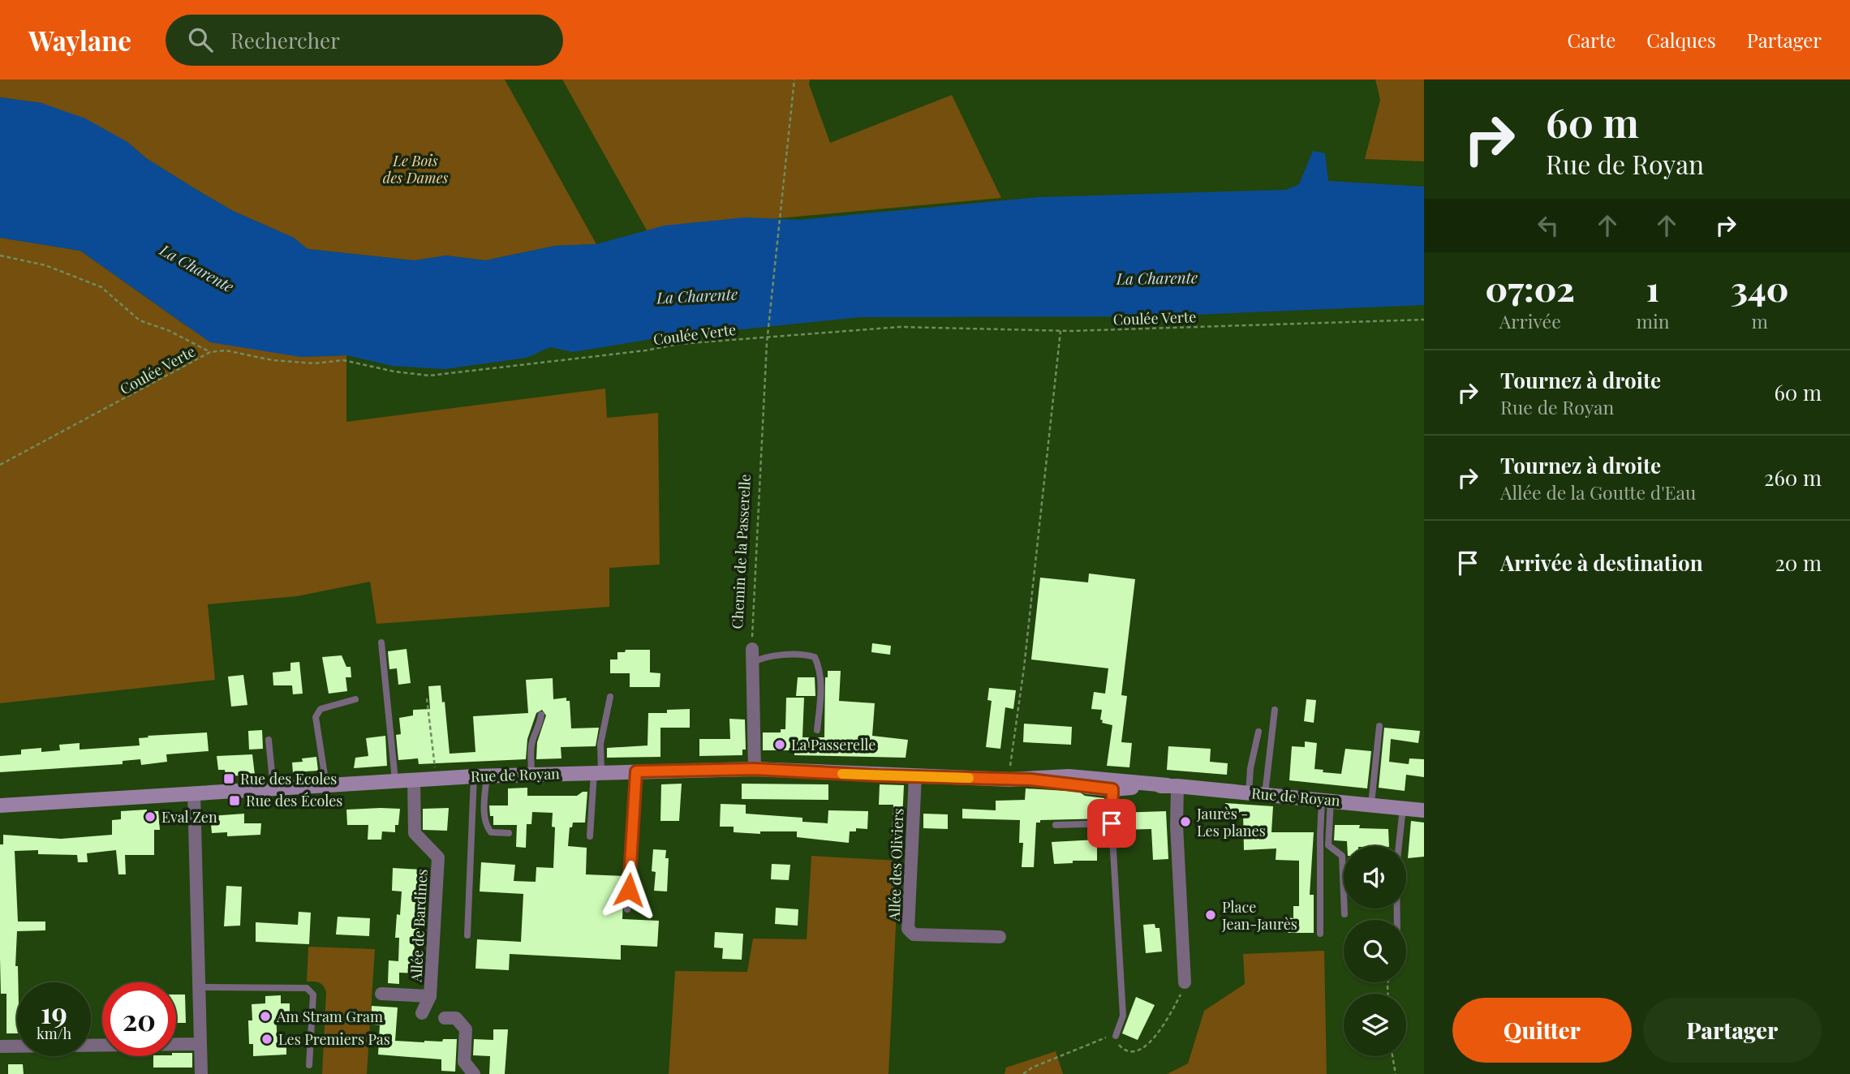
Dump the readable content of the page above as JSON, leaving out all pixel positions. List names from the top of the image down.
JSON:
{
  "streets": {
    "main road": ["Rue de Royan"],
    "street": ["Chemin de la Passerelle", "Allée des Oliviers", "Allée de Bardines"],
    "path": ["Coulée Verte"]
  },
  "crossings": [
    ["Coulée Verte", "Chemin de la Passerelle"],
    ["Chemin de la Passerelle", "Rue de Royan"],
    ["Rue de Royan", "Allée des Oliviers"],
    ["Rue de Royan", "Allée de Bardines"]
  ],
  "water": ["La Charente"],
  "parks": ["Le Bois des Dames"],
  "places": {
    "other": [
      "La Passerelle",
      "Eval Zen",
      "Jaurès - Les planes",
      "Place Jean-Jaurès",
      "Am Stram Gram",
      "Les Premiers Pas"
    ],
    "transit": ["Rue des Ecoles", "Rue des Écoles"]
  },
  "page": {
    "header": "Waylane",
    "search": "Rechercher",
    "nav": ["Carte", "Calques", "Partager"],
    "turn": ["60 m", "Rue de Royan"],
    "eta": [
      "07:02",
      "Arrivée",
      "1",
      "min",
      "340",
      "m"
    ],
    "list": [
      {
        "name": "Tournez à droite",
        "note": "Rue de Royan",
        "value": "60 m"
      },
      {
        "name": "Tournez à droite",
        "note": "Allée de la Goutte d'Eau",
        "value": "260 m"
      },
      {
        "name": "Arrivée à destination",
        "value": "20 m"
      }
    ],
    "speed": "19 km/h",
    "limit": "20",
    "buttons": ["Quitter", "Partager"]
  }
}
